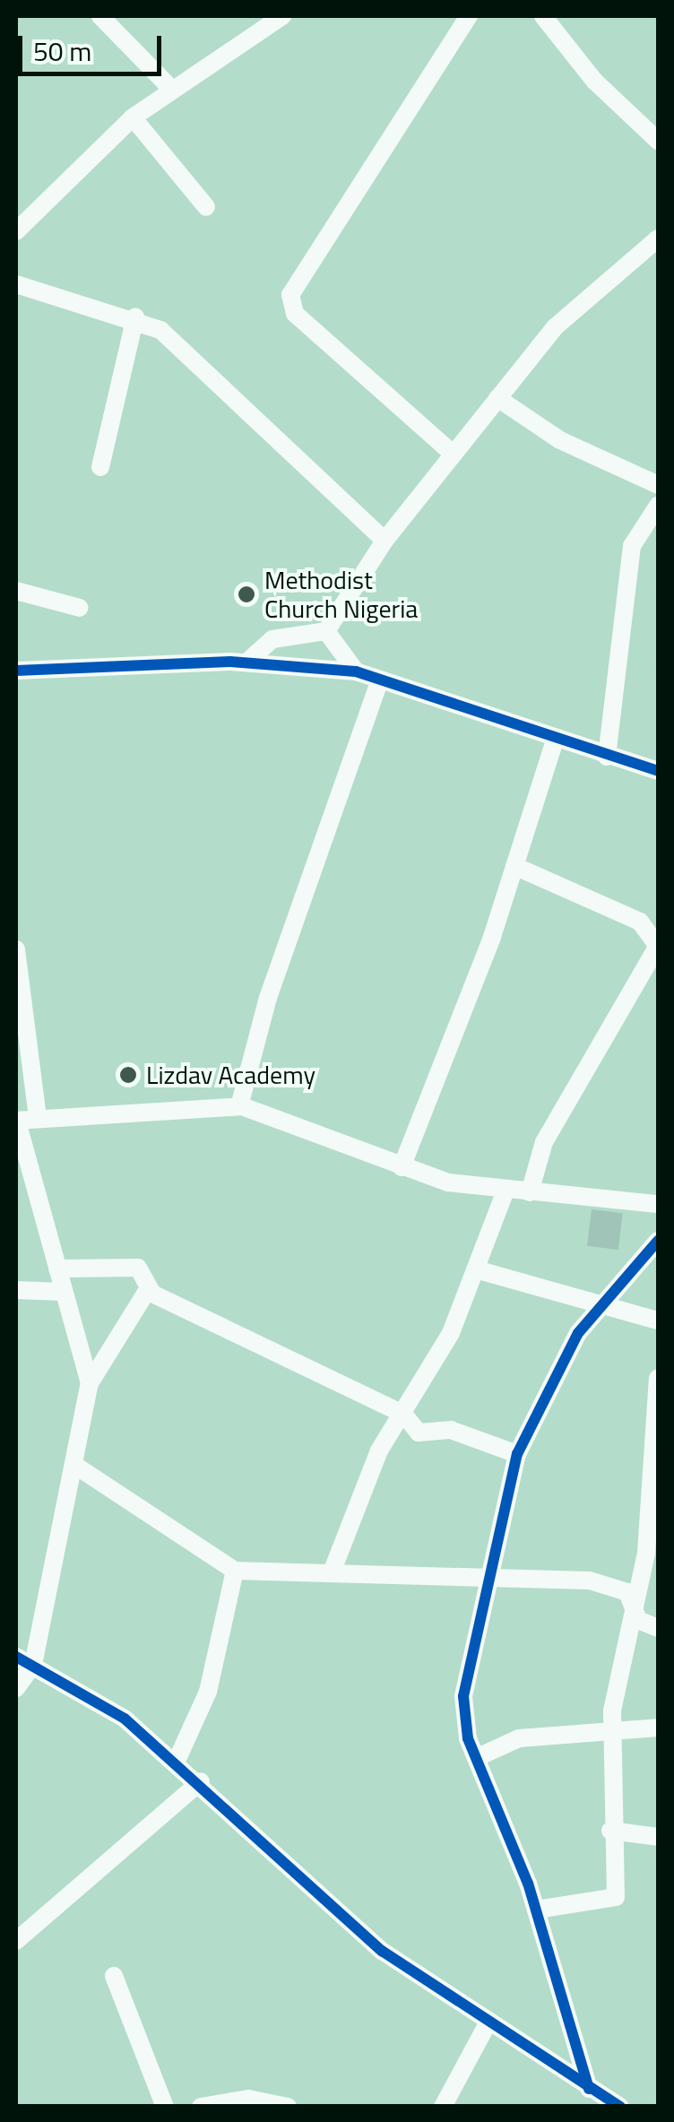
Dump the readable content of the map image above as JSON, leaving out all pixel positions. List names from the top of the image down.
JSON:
{
  "places": ["Methodist Church Nigeria", "Lizdav Academy"],
  "scale_bar": "50 m"
}
